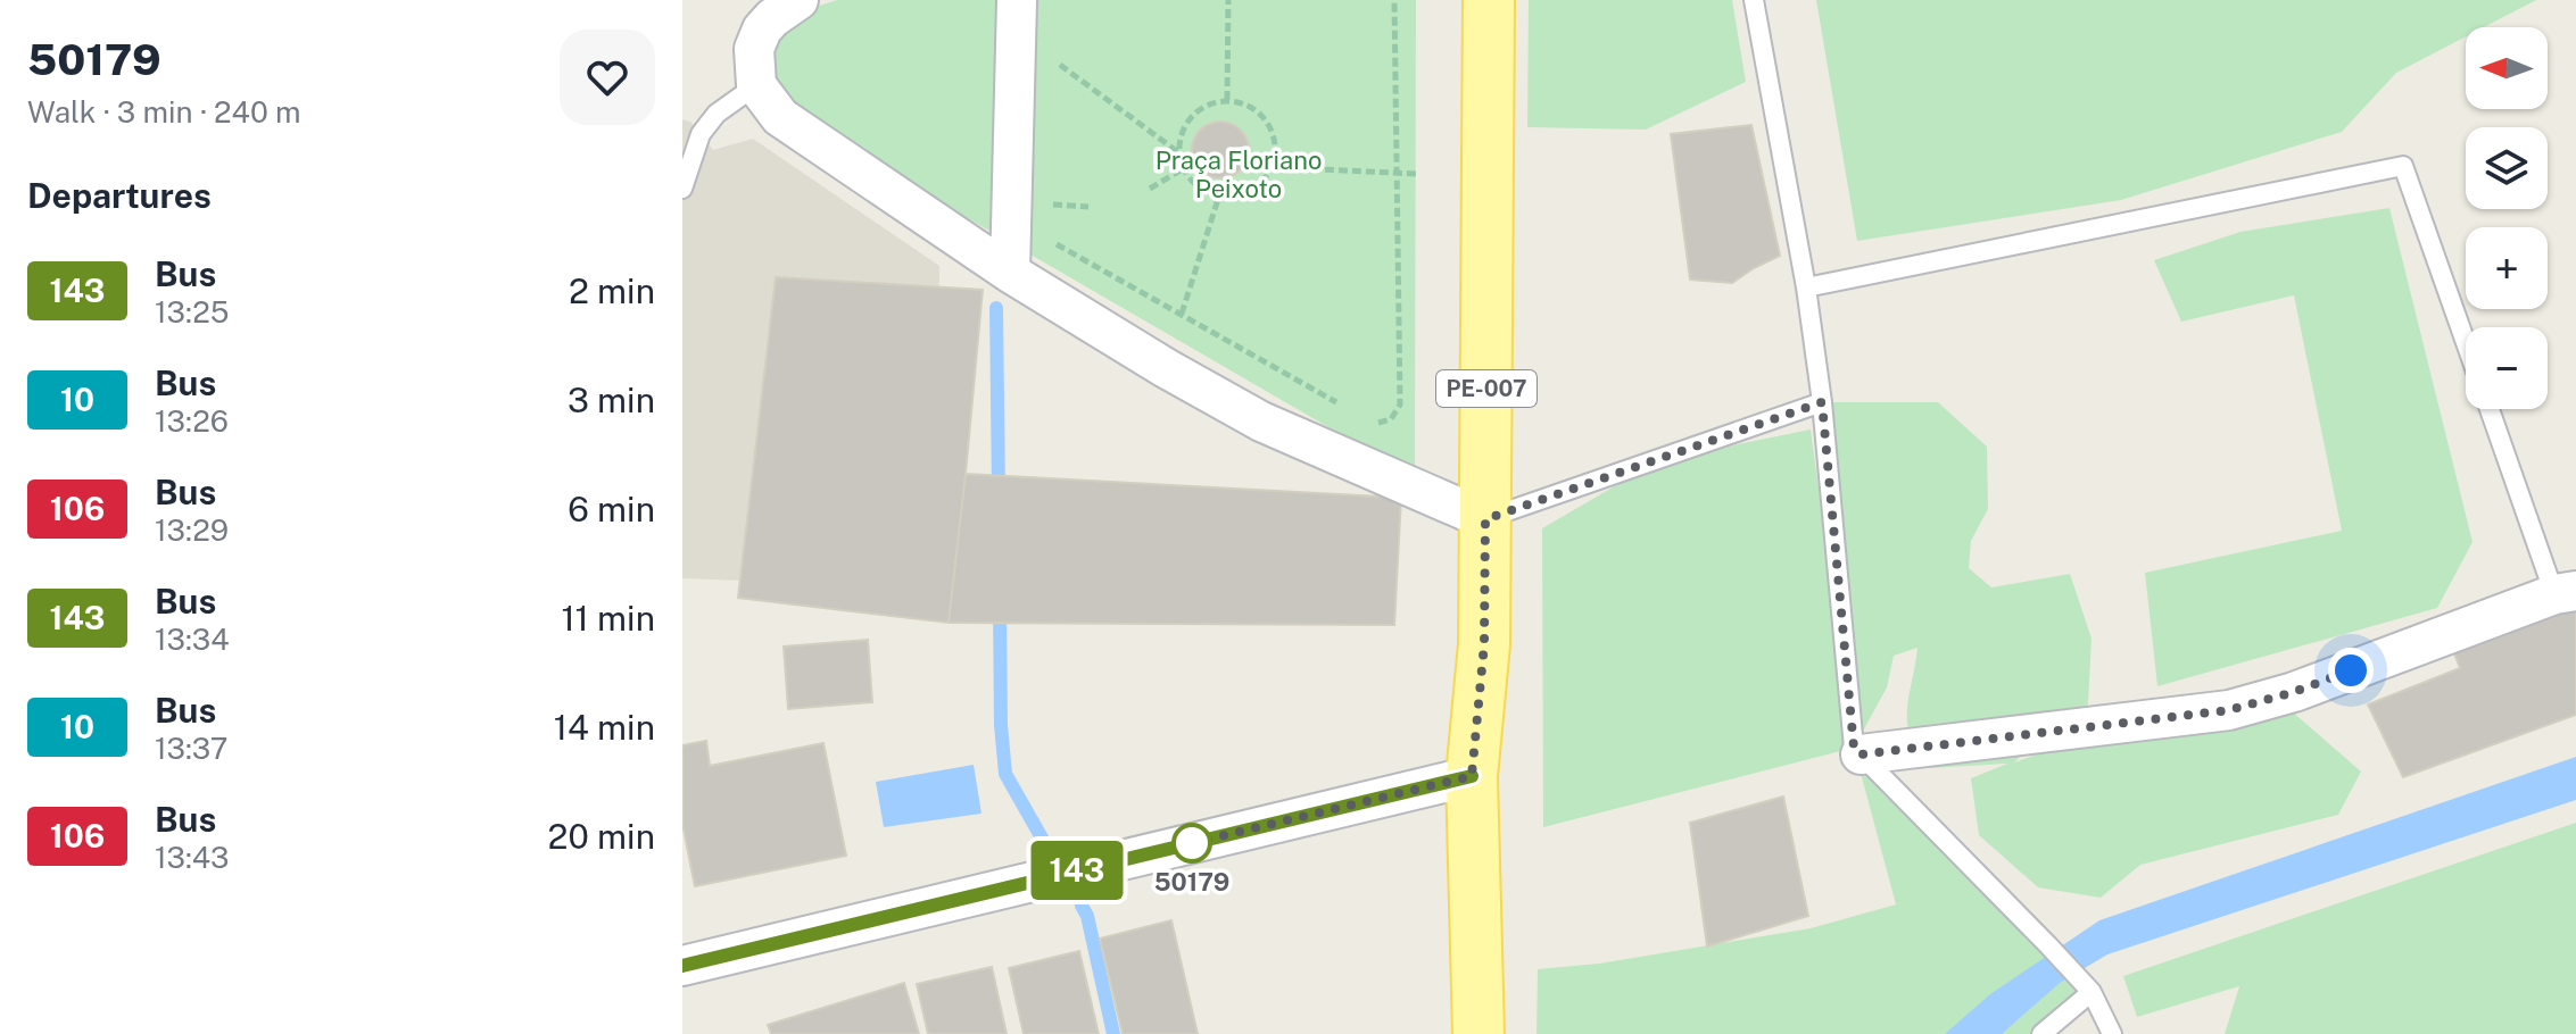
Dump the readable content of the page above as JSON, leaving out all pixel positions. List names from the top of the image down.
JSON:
{
  "streets": {
    "main road": ["PE-007"]
  },
  "parks": ["Praça Floriano Peixoto"],
  "places": ["50179"],
  "lines": ["bus line 143"],
  "north": "left",
  "page": {
    "heading": [
      ["50179", "Walk · 3 min · 240 m"],
      "Departures"
    ],
    "on_map": "143",
    "map_buttons": ["+", "−"],
    "list": [
      {
        "mark": "143",
        "name": "Bus",
        "note": "13:25",
        "value": "2 min"
      },
      {
        "mark": "10",
        "name": "Bus",
        "note": "13:26",
        "value": "3 min"
      },
      {
        "mark": "106",
        "name": "Bus",
        "note": "13:29",
        "value": "6 min"
      },
      {
        "mark": "143",
        "name": "Bus",
        "note": "13:34",
        "value": "11 min"
      },
      {
        "mark": "10",
        "name": "Bus",
        "note": "13:37",
        "value": "14 min"
      },
      {
        "mark": "106",
        "name": "Bus",
        "note": "13:43",
        "value": "20 min"
      }
    ]
  }
}
